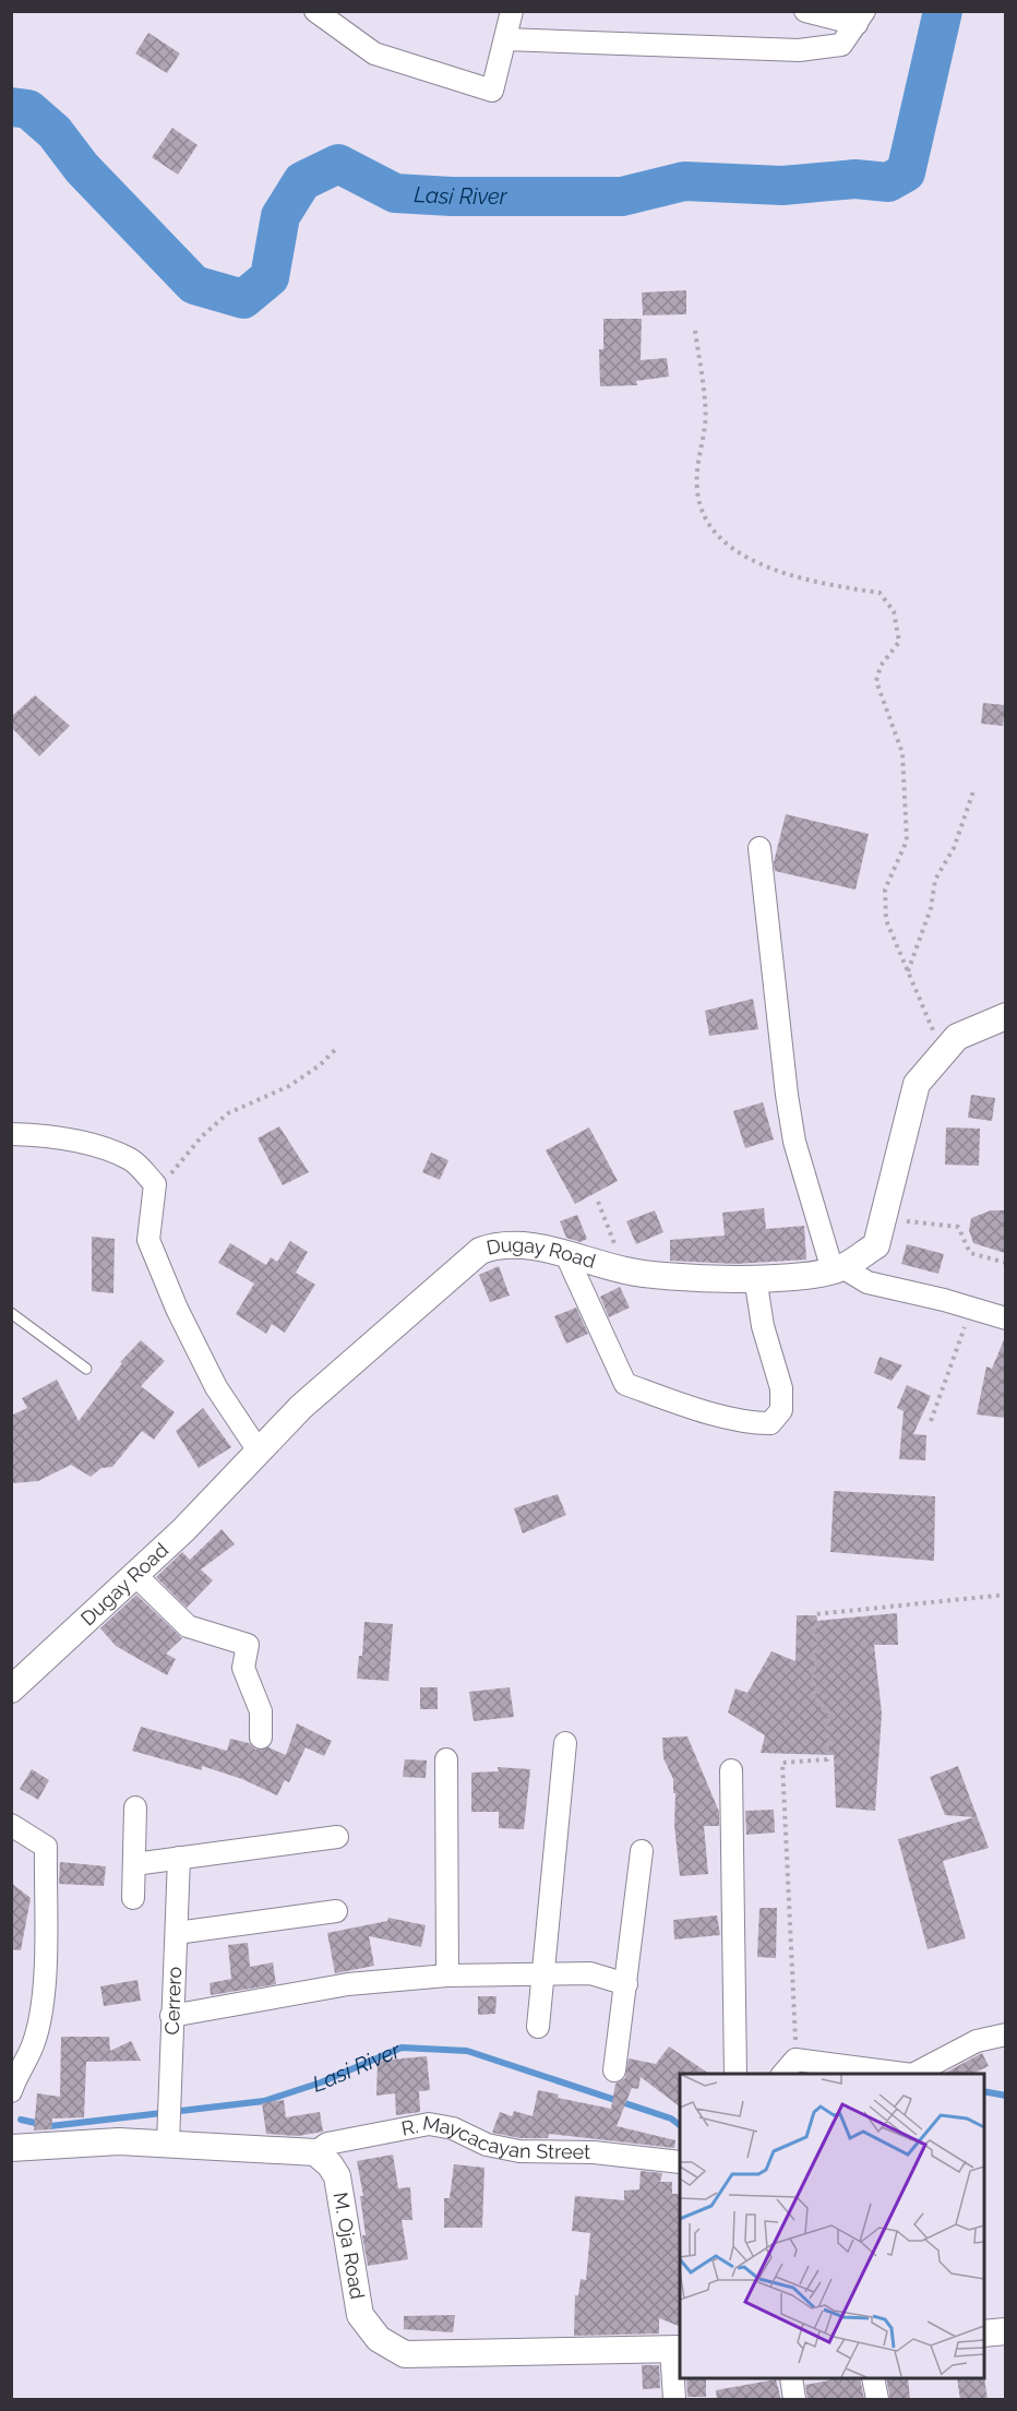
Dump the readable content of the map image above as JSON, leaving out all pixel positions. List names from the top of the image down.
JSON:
{
  "streets": {
    "street": [
      "Dugay Road",
      "Cerrero",
      "R. Maycacayan Street",
      "M. Oja Road"
    ]
  },
  "crossings": [
    ["R. Maycacayan Street", "M. Oja Road"]
  ],
  "water": ["Lasi River"]
}
